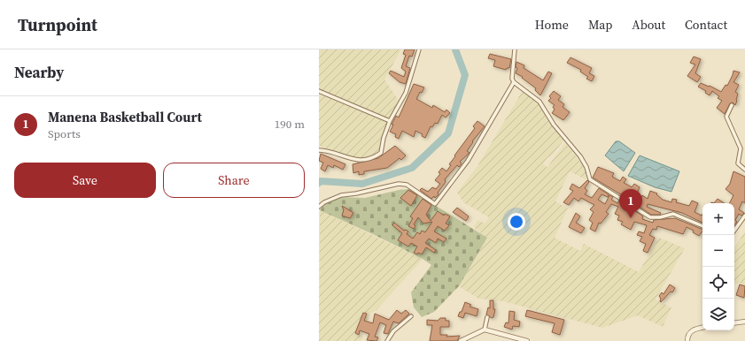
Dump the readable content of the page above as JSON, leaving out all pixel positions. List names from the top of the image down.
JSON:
{
  "page": {
    "header": "Turnpoint",
    "nav": [
      "Home",
      "Map",
      "About",
      "Contact"
    ],
    "heading": "Nearby",
    "list": [
      {
        "mark": "1",
        "name": "Manena Basketball Court",
        "note": "Sports",
        "value": "190 m"
      }
    ],
    "buttons": ["Save", "Share"],
    "pins": "1",
    "map_buttons": ["+", "−"]
  }
}
